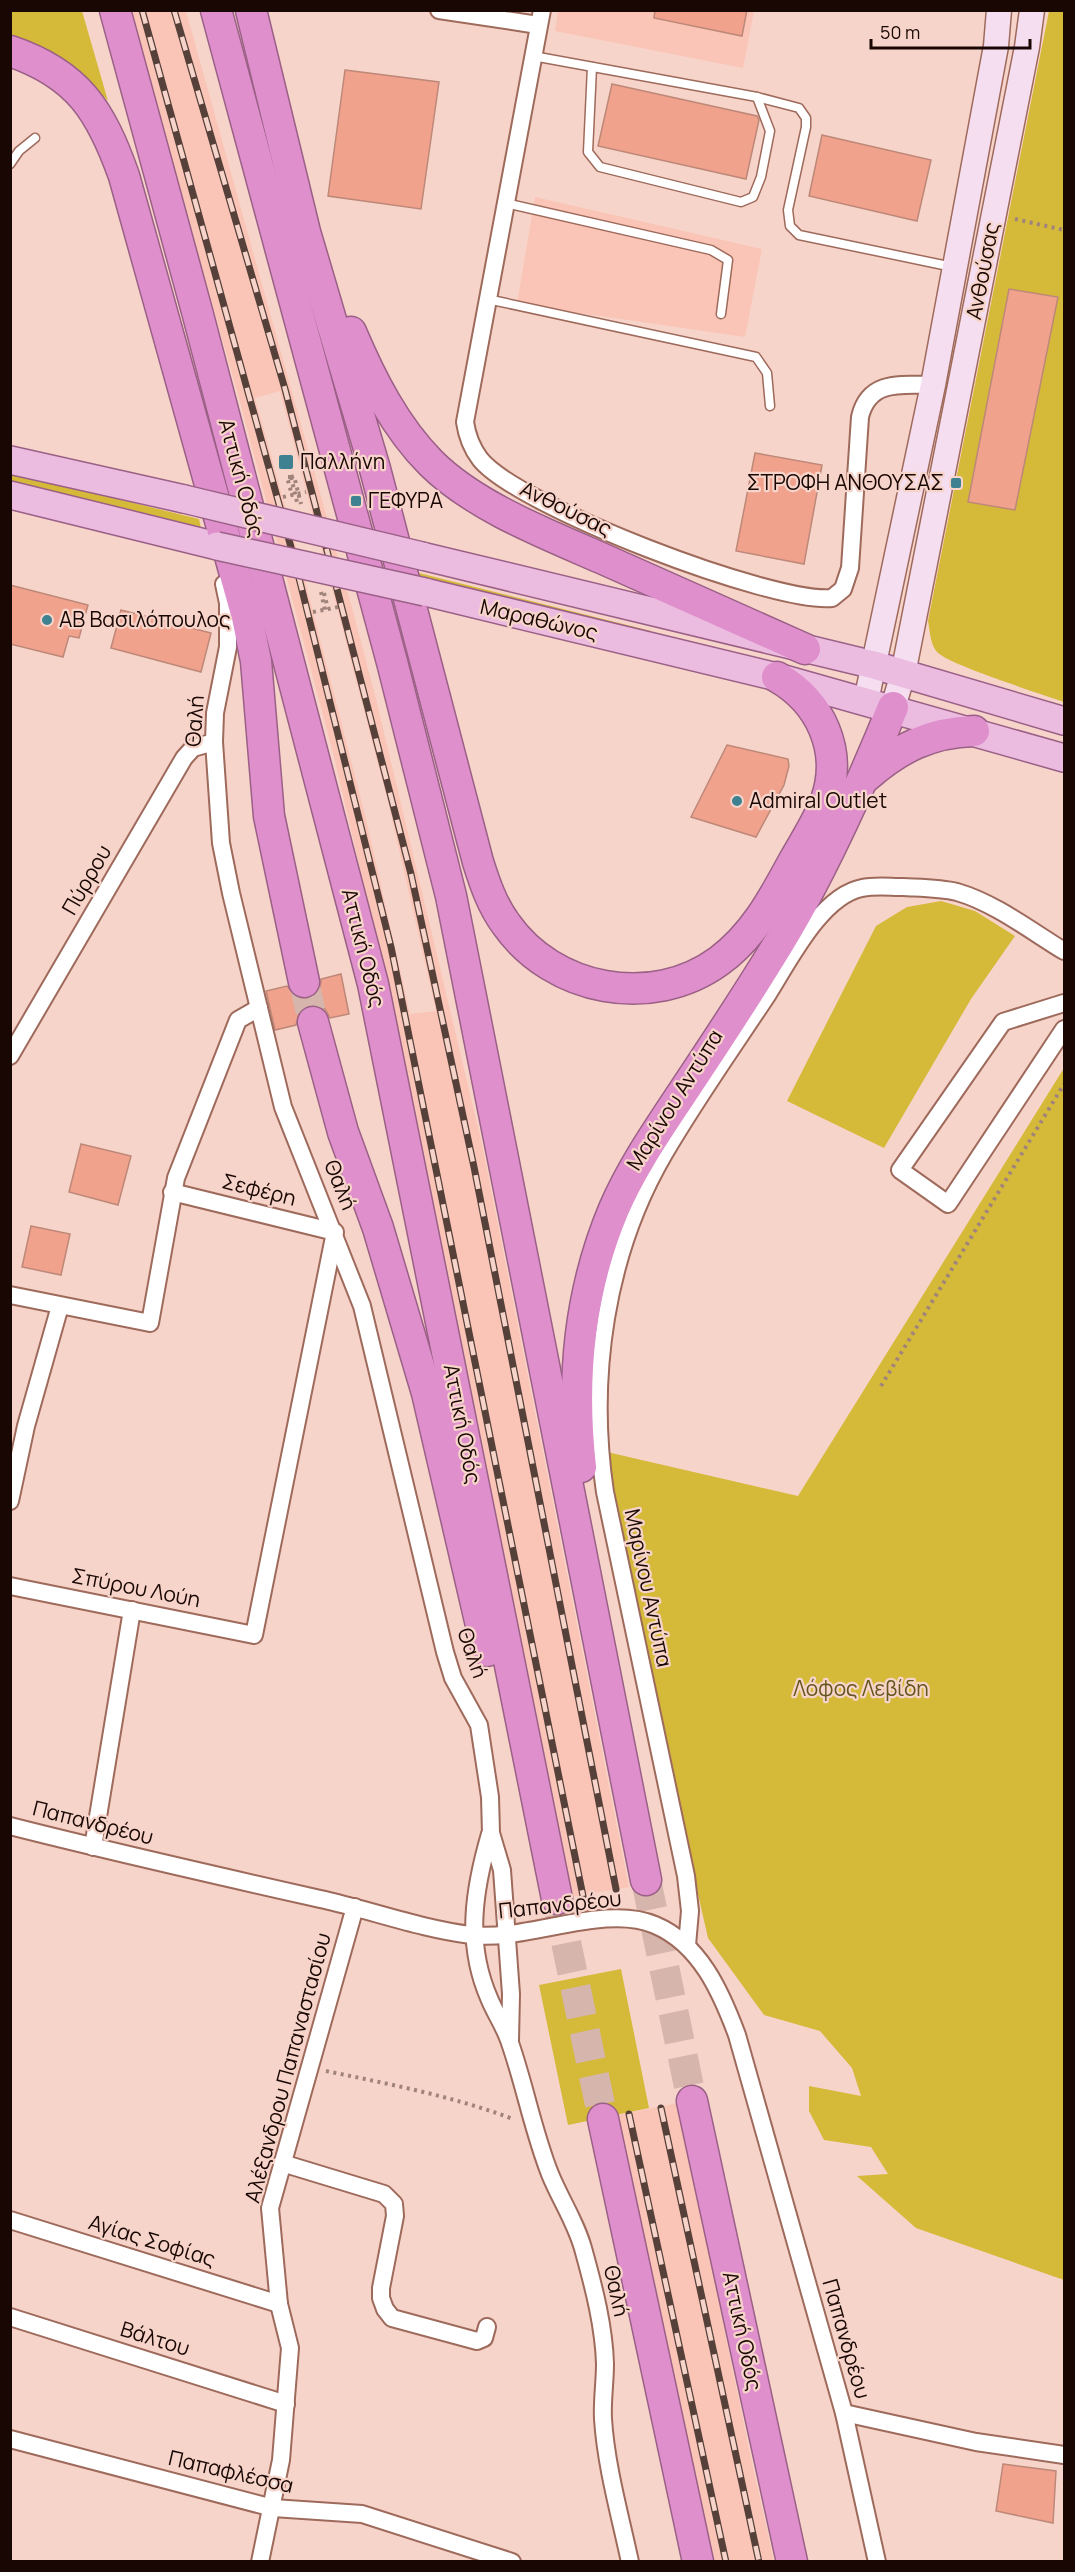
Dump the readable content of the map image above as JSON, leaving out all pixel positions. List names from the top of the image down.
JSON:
{
  "streets": {
    "highway": ["Αττική Οδός"],
    "main road": ["Μαραθώνος"],
    "street": [
      "Ανθούσας",
      "Θαλή",
      "Πύρρου",
      "Μαρίνου Αντύπα",
      "Σεφέρη",
      "Σπύρου Λούη",
      "Παπανδρέου",
      "Αλέξανδρου Παπαναστασίου",
      "Αγίας Σοφίας",
      "Βάλτου",
      "Παπαφλέσσα"
    ]
  },
  "crossings": [
    ["Ανθούσας", "Μαραθώνος"],
    ["Μαραθώνος", "Θαλή"],
    ["Θαλή", "Πύρρου"],
    ["Θαλή", "Σεφέρη"],
    ["Θαλή", "Σπύρου Λούη"],
    ["Θαλή", "Παπανδρέου"],
    ["Μαρίνου Αντύπα", "Παπανδρέου"],
    ["Σεφέρη", "Σπύρου Λούη"],
    ["Παπανδρέου", "Αλέξανδρου Παπαναστασίου"],
    ["Αλέξανδρου Παπαναστασίου", "Αγίας Σοφίας"],
    ["Αλέξανδρου Παπαναστασίου", "Βάλτου"],
    ["Αλέξανδρου Παπαναστασίου", "Παπαφλέσσα"]
  ],
  "parks": ["Λόφος Λεβίδη"],
  "places": {
    "transit": ["Παλλήνη", "ΣΤΡΟΦΗ ΑΝΘΟΥΣΑΣ", "ΓΕΦΥΡΑ"],
    "other": ["ΑΒ Βασιλόπουλος", "Admiral Outlet"]
  },
  "scale_bar": "50 m"
}
